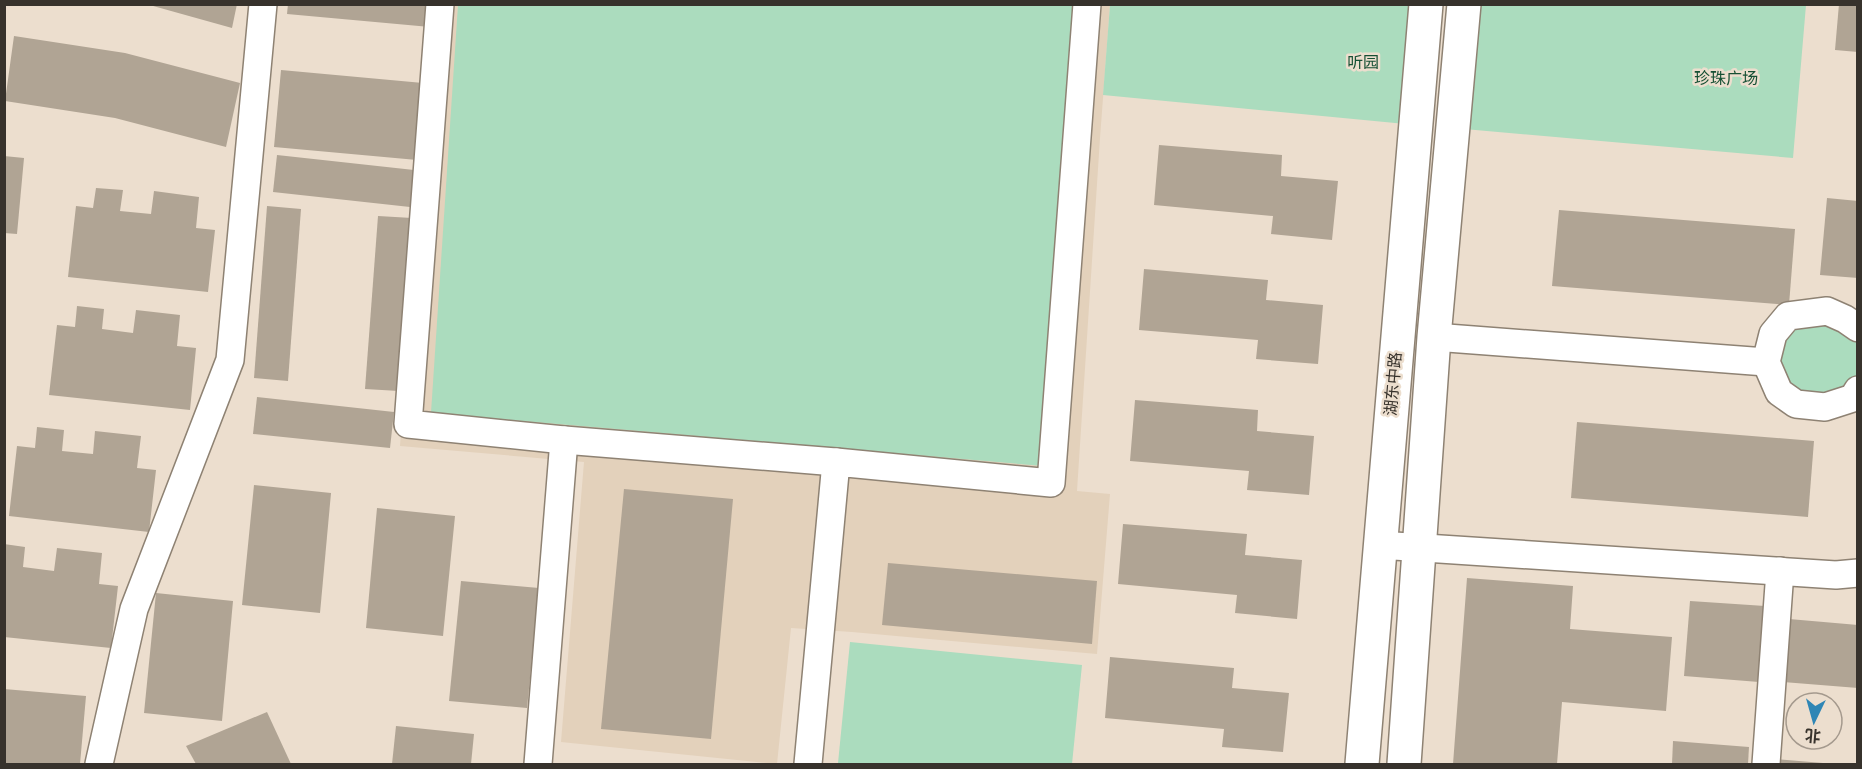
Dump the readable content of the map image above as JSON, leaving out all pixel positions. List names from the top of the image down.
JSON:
{
  "streets": {
    "main road": ["湖东中路"]
  },
  "parks": ["听园", "珍珠广场"],
  "north": "bottom"
}
